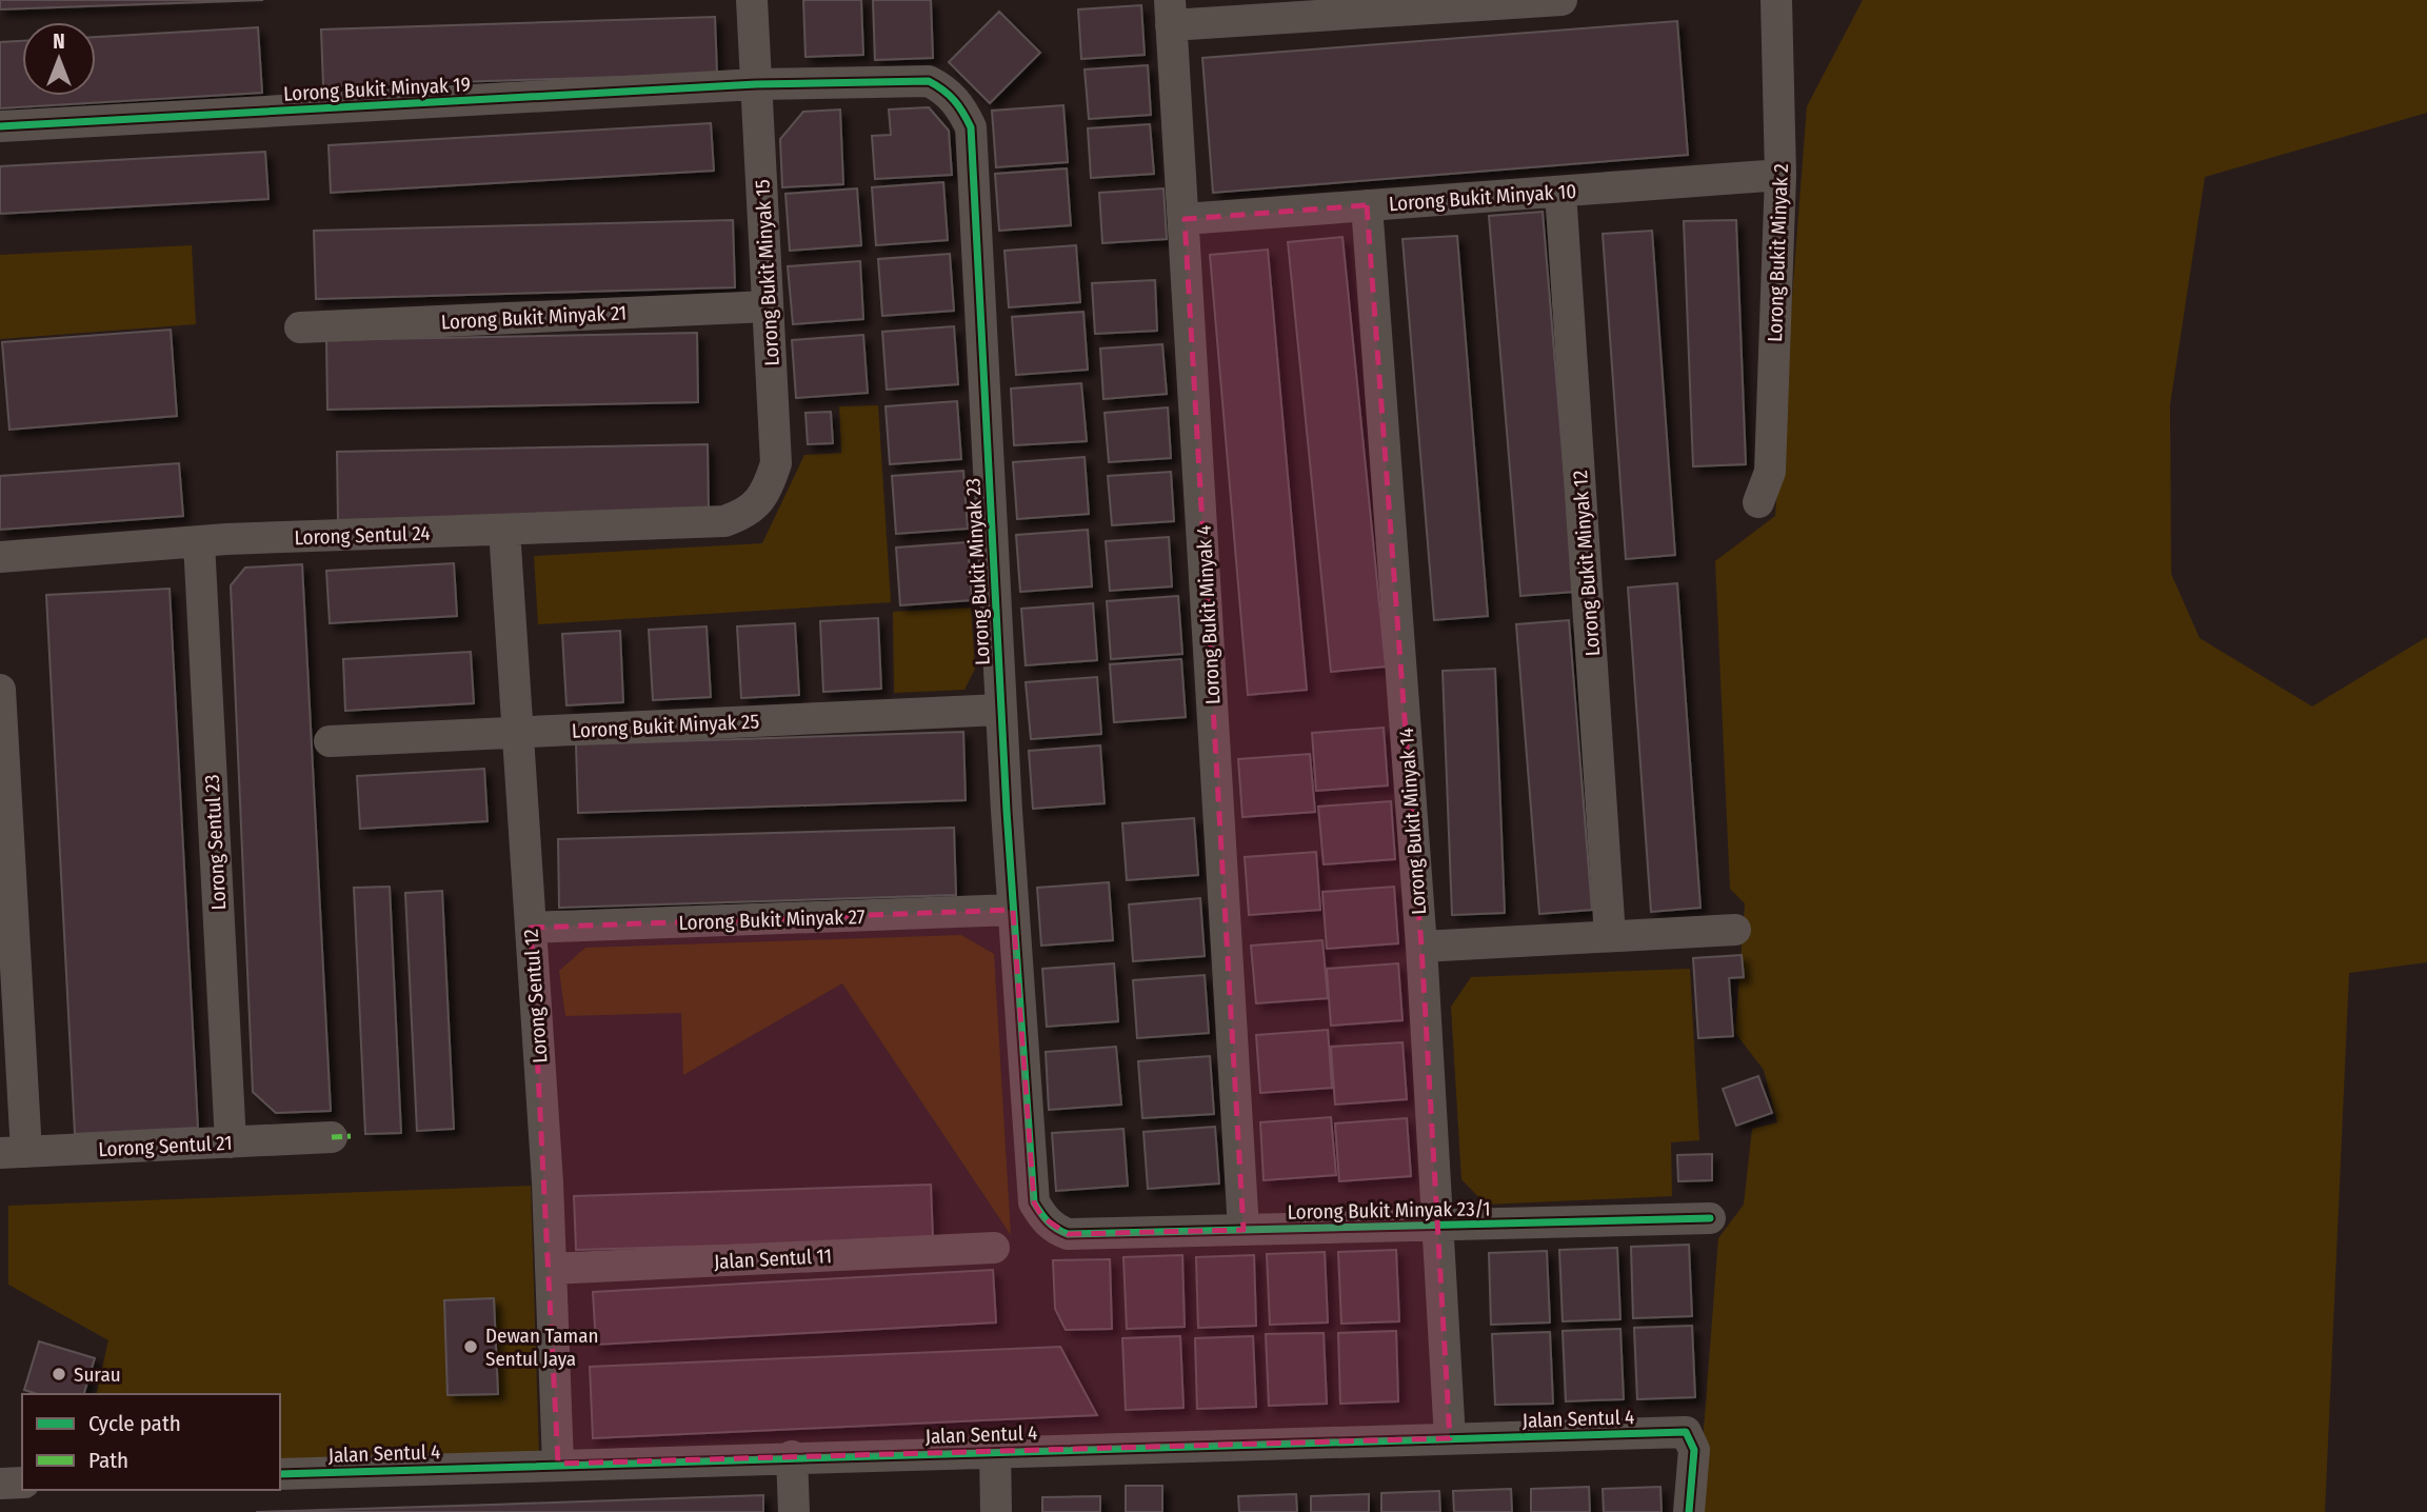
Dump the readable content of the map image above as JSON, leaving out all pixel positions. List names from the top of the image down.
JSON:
{
  "streets": {
    "street": [
      "Lorong Bukit Minyak 19",
      "Lorong Bukit Minyak 10",
      "Lorong Bukit Minyak 2",
      "Lorong Bukit Minyak 15",
      "Lorong Bukit Minyak 21",
      "Lorong Sentul 24",
      "Lorong Bukit Minyak 12",
      "Lorong Bukit Minyak 23",
      "Lorong Bukit Minyak 4",
      "Lorong Bukit Minyak 25",
      "Lorong Bukit Minyak 14",
      "Lorong Sentul 23",
      "Lorong Bukit Minyak 27",
      "Lorong Sentul 12",
      "Lorong Sentul 21",
      "Lorong Bukit Minyak 23/1",
      "Jalan Sentul 11",
      "Jalan Sentul 4"
    ]
  },
  "crossings": [
    ["Lorong Bukit Minyak 19", "Lorong Bukit Minyak 15"],
    ["Lorong Bukit Minyak 19", "Lorong Bukit Minyak 23"],
    ["Lorong Bukit Minyak 10", "Lorong Bukit Minyak 2"],
    ["Lorong Bukit Minyak 10", "Lorong Bukit Minyak 12"],
    ["Lorong Bukit Minyak 10", "Lorong Bukit Minyak 4"],
    ["Lorong Bukit Minyak 10", "Lorong Bukit Minyak 14"],
    ["Lorong Bukit Minyak 15", "Lorong Bukit Minyak 21"],
    ["Lorong Bukit Minyak 15", "Lorong Sentul 24"],
    ["Lorong Bukit Minyak 15", "Lorong Bukit Minyak 23"],
    ["Lorong Sentul 24", "Lorong Sentul 23"],
    ["Lorong Sentul 24", "Lorong Sentul 12"],
    ["Lorong Bukit Minyak 23", "Lorong Bukit Minyak 25"],
    ["Lorong Bukit Minyak 23", "Lorong Bukit Minyak 27"],
    ["Lorong Bukit Minyak 23", "Lorong Bukit Minyak 23/1"],
    ["Lorong Bukit Minyak 4", "Lorong Bukit Minyak 23/1"],
    ["Lorong Bukit Minyak 25", "Lorong Sentul 12"],
    ["Lorong Bukit Minyak 14", "Lorong Bukit Minyak 23/1"],
    ["Lorong Bukit Minyak 14", "Jalan Sentul 4"],
    ["Lorong Sentul 23", "Lorong Sentul 21"],
    ["Lorong Bukit Minyak 27", "Lorong Sentul 12"],
    ["Lorong Sentul 12", "Jalan Sentul 11"],
    ["Lorong Sentul 12", "Jalan Sentul 4"]
  ],
  "places": ["Dewan Taman Sentul Jaya", "Surau"],
  "legend": ["Cycle path", "Path"],
  "north": "top"
}
